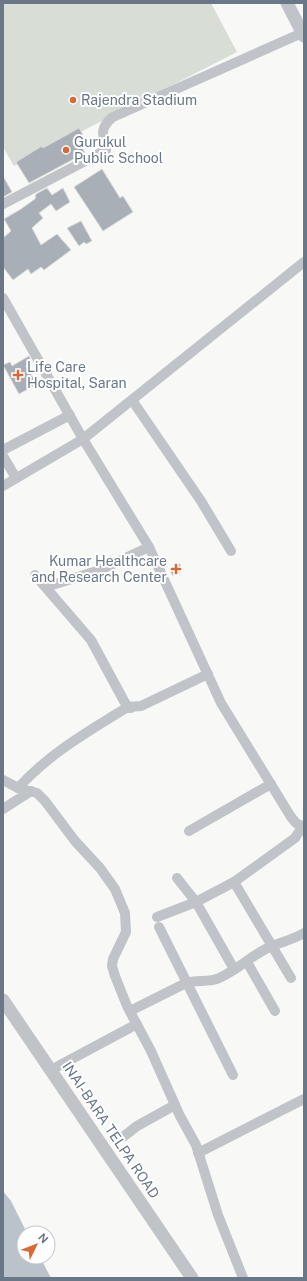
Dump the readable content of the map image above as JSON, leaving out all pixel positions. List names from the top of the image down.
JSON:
{
  "streets": {
    "street": ["INAI-BARA TELPA ROAD"]
  },
  "places": {
    "other": ["Rajendra Stadium", "Gurukul Public School"],
    "health": ["Life Care Hospital, Saran", "Kumar Healthcare and Research Center"]
  },
  "north": "top right"
}
